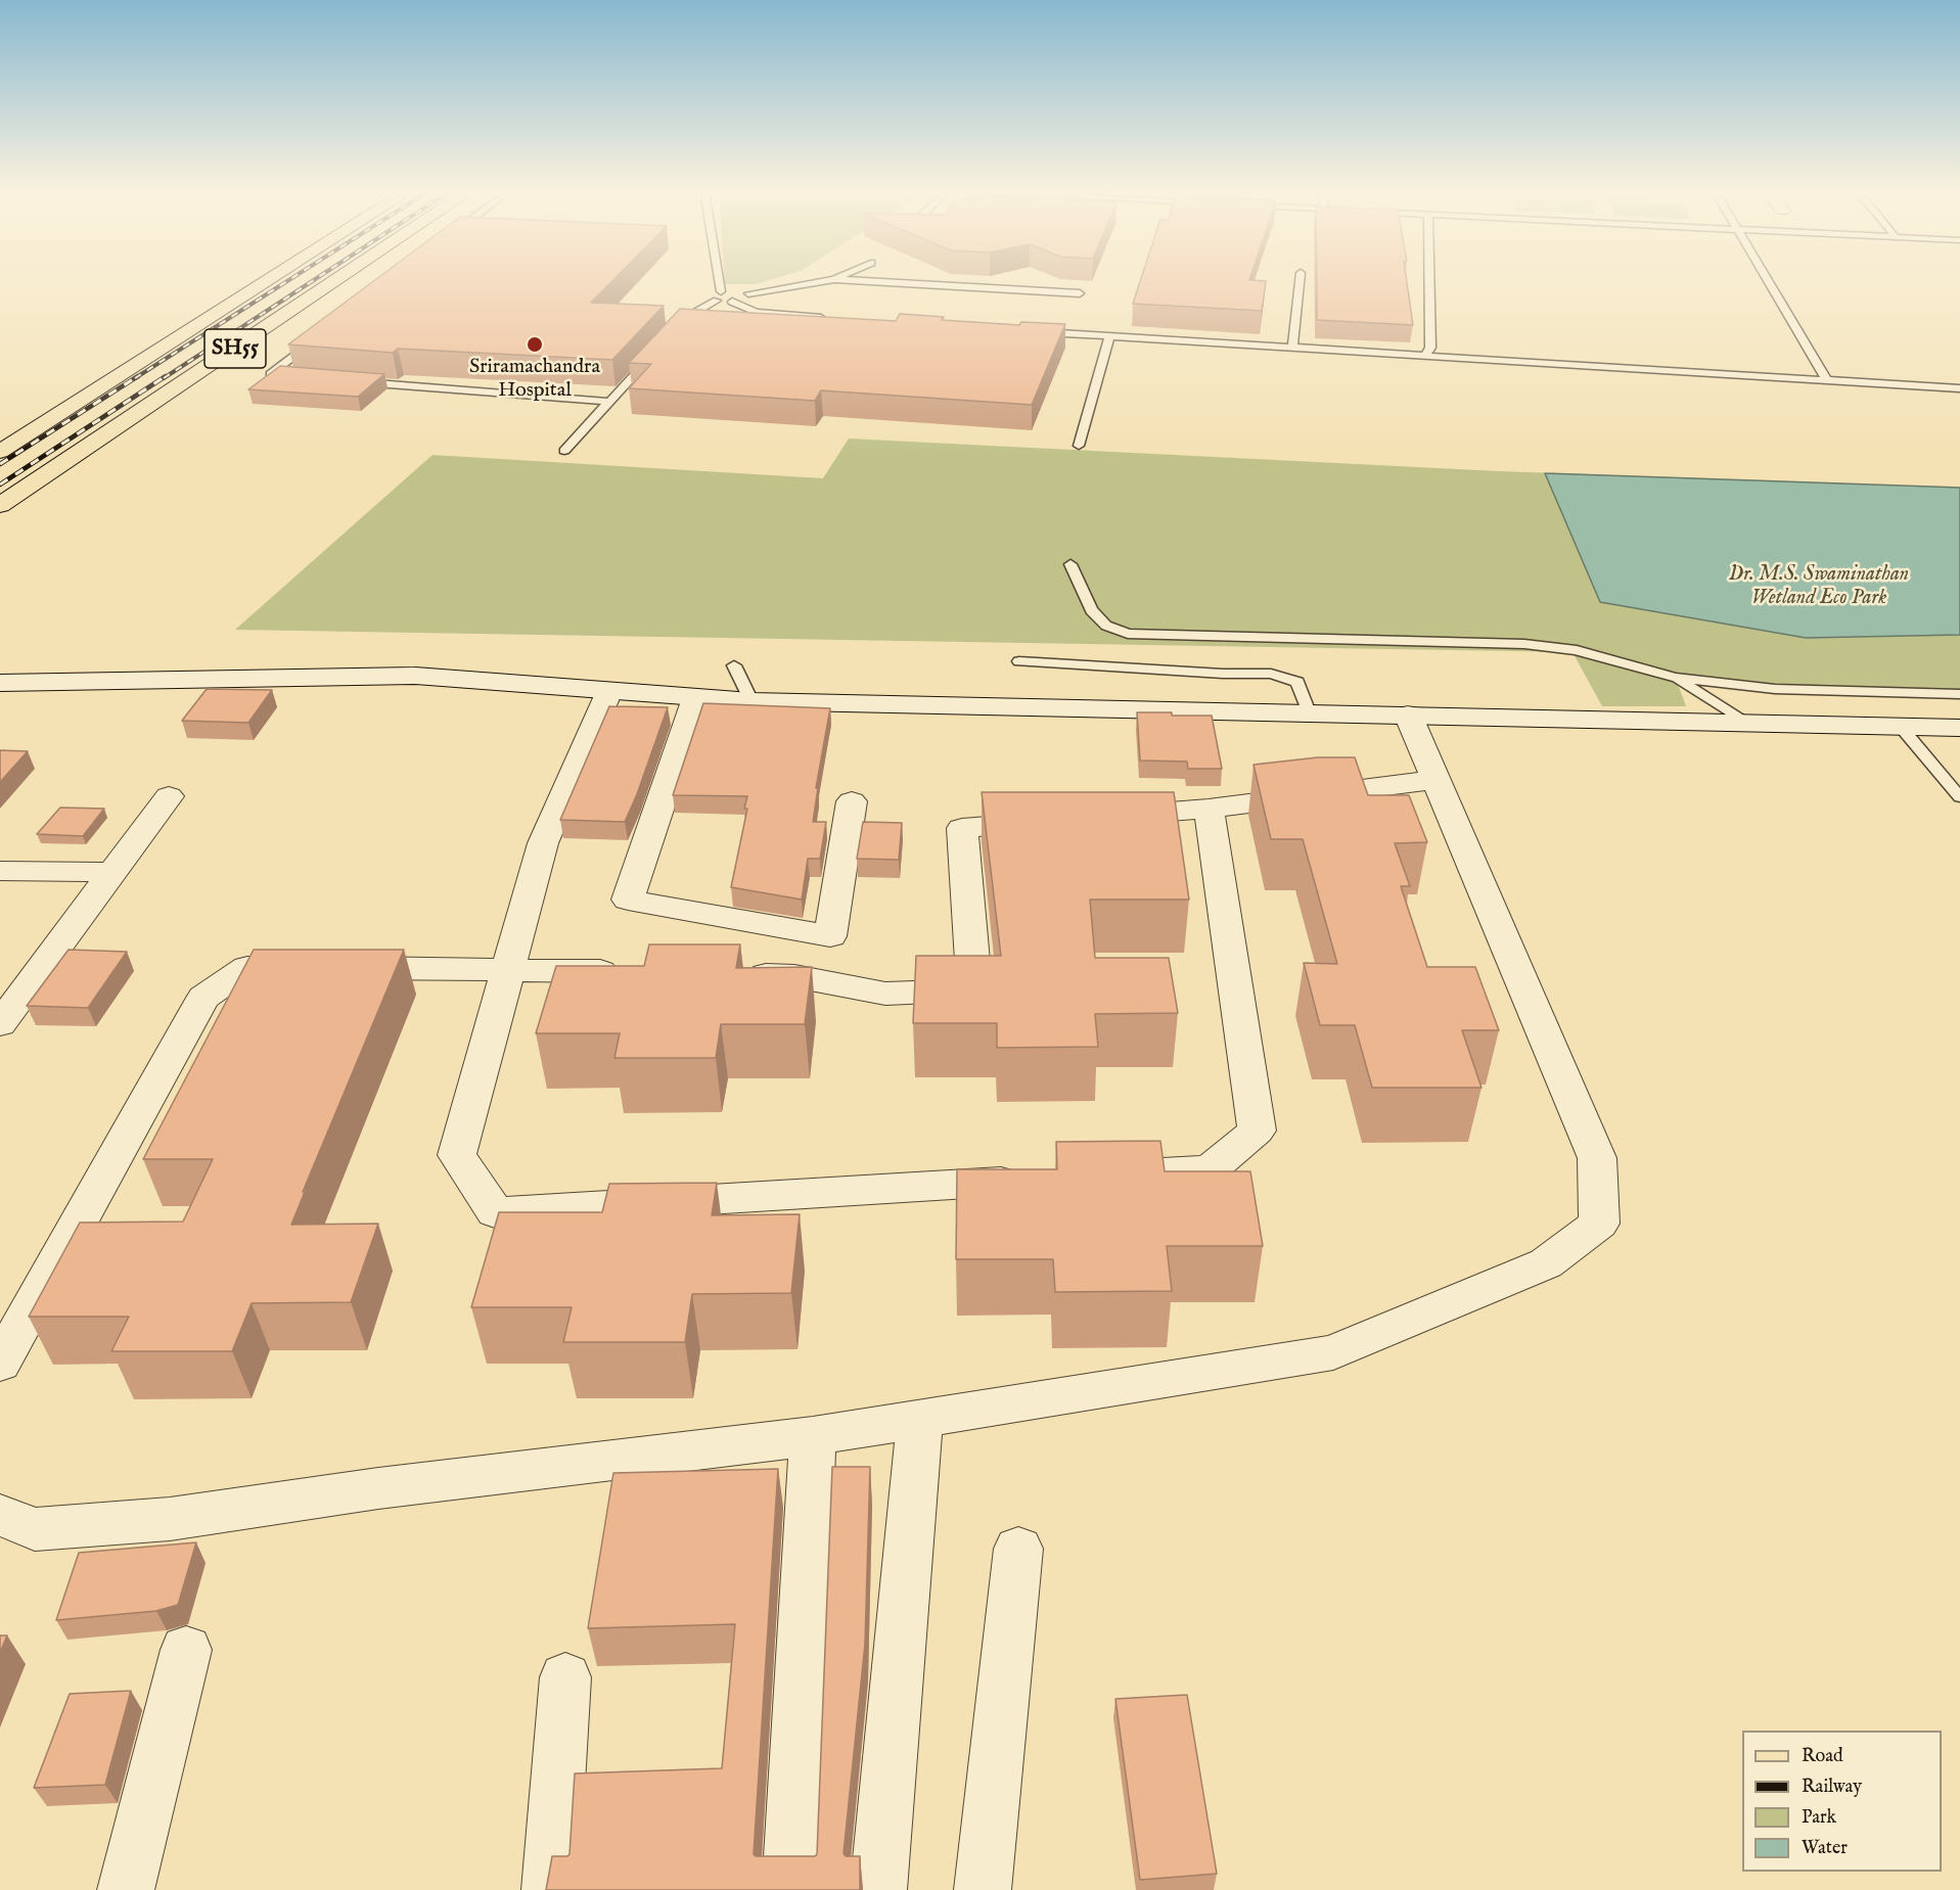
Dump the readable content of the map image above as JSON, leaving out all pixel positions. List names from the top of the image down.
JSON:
{
  "streets": {
    "main road": ["SH55"]
  },
  "parks": ["Dr. M.S. Swaminathan Wetland Eco Park"],
  "places": ["Sriramachandra Hospital"],
  "legend": [
    "Road",
    "Railway",
    "Park",
    "Water"
  ]
}
